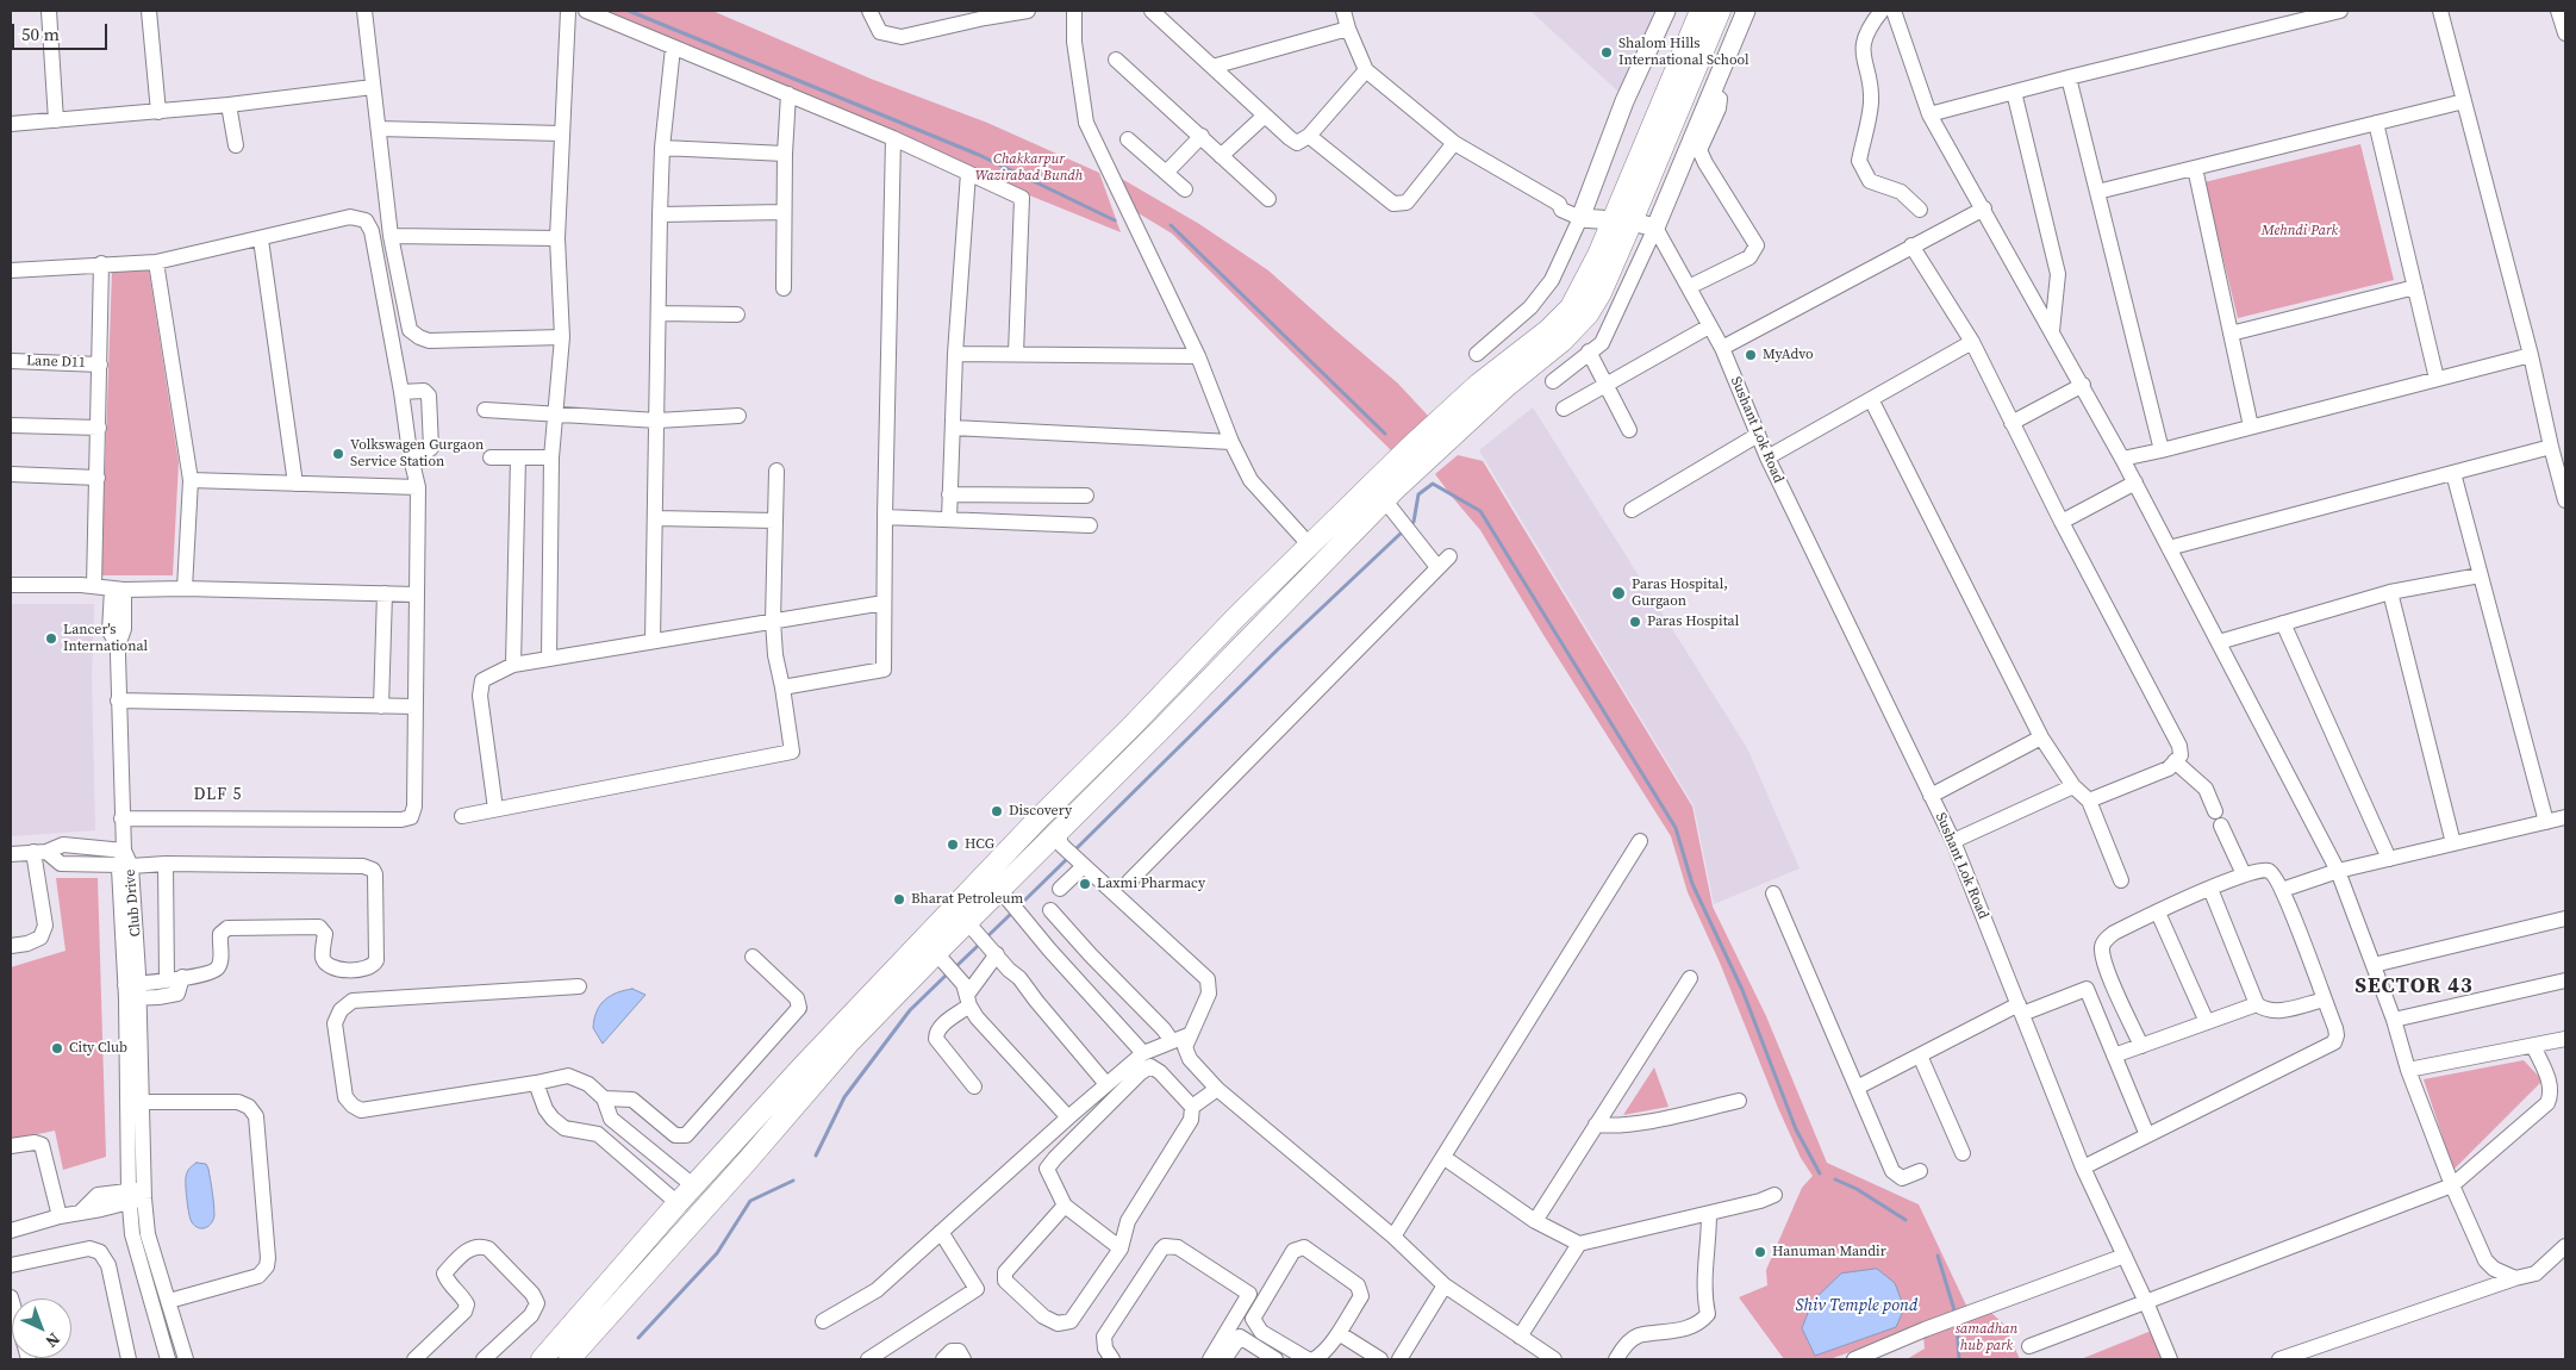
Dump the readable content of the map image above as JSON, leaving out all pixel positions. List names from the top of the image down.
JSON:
{
  "streets": {
    "street": ["Lane D11", "Sushant Lok Road", "Club Drive"]
  },
  "districts": ["DLF 5", "SECTOR 43"],
  "water": ["Shiv Temple pond"],
  "parks": ["Chakkarpur Wazirabad Bundh", "Mehndi Park", "samadhan hub park"],
  "places": [
    "Shalom Hills International School",
    "MyAdvo",
    "Volkswagen Gurgaon Service Station",
    "Paras Hospital, Gurgaon",
    "Paras Hospital",
    "Lancer's International",
    "Discovery",
    "HCG",
    "Laxmi Pharmacy",
    "Bharat Petroleum",
    "City Club",
    "Hanuman Mandir"
  ],
  "scale_bar": "50 m",
  "north": "bottom right"
}
